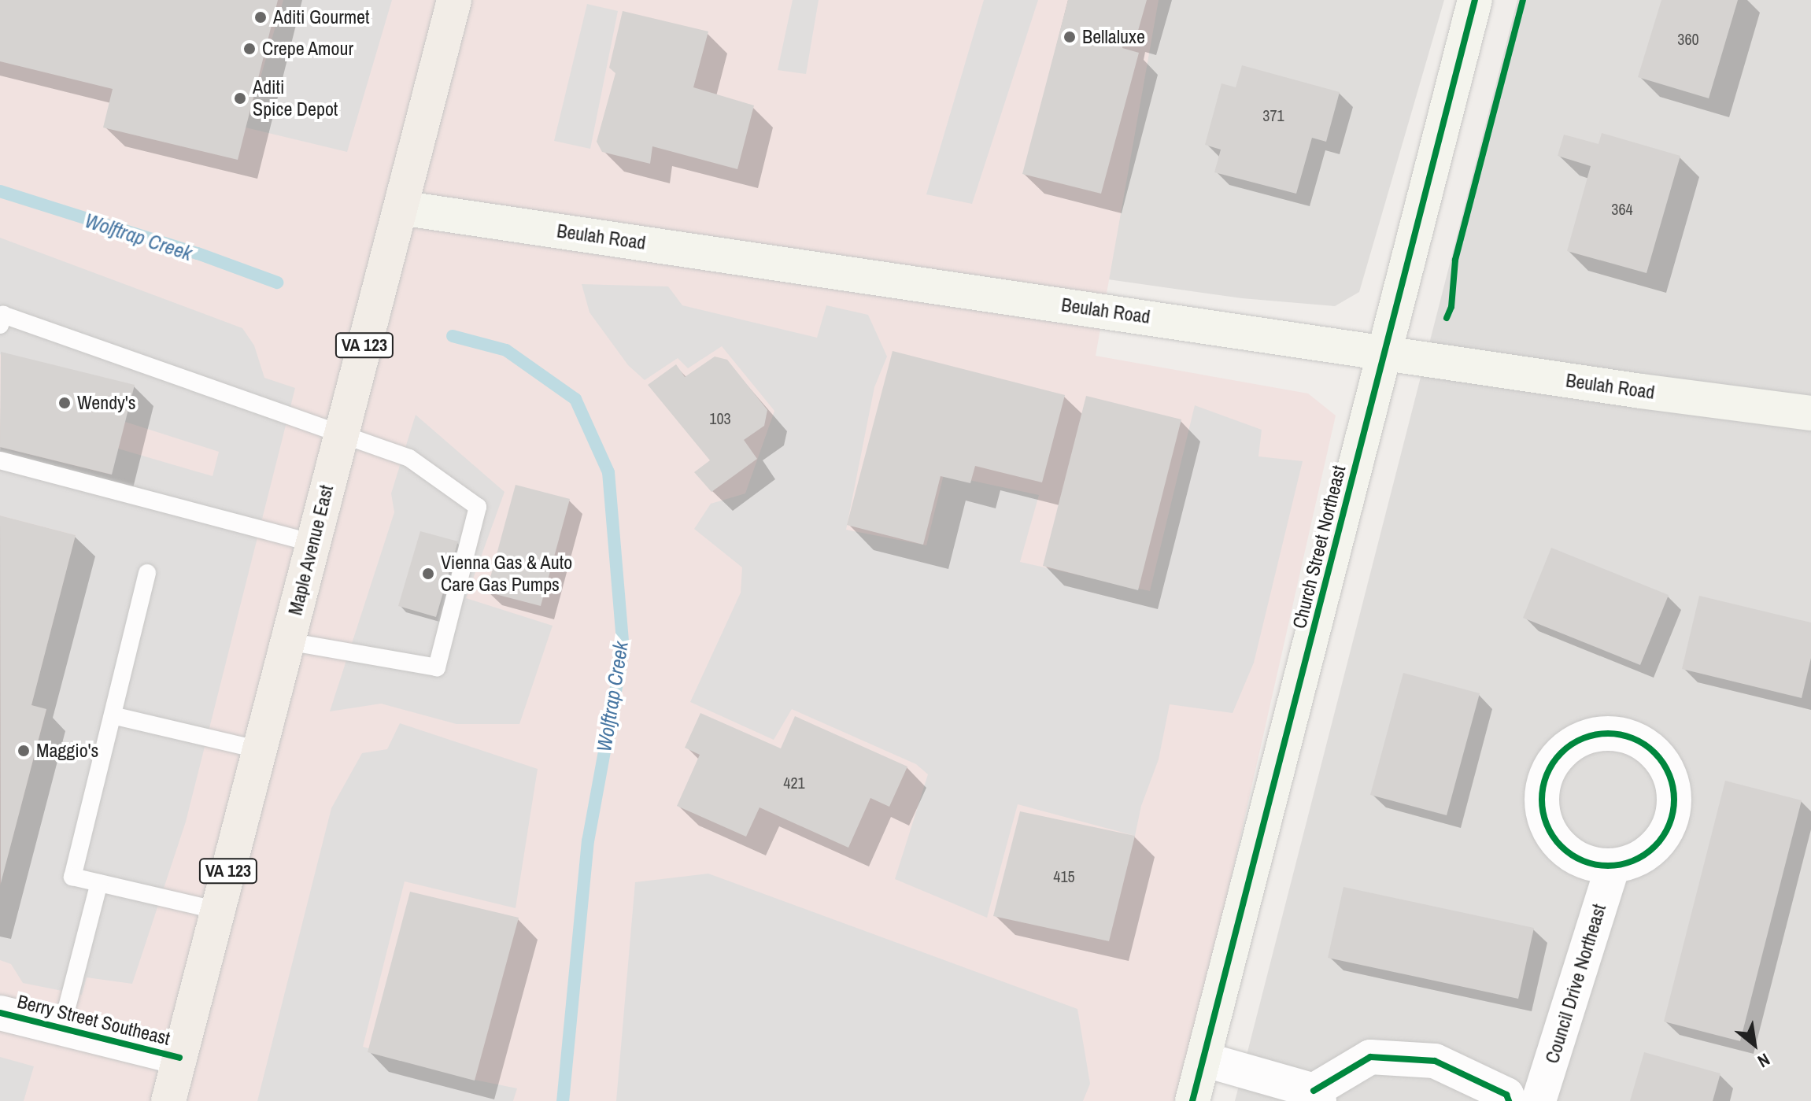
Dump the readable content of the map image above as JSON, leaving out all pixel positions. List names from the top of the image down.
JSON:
{
  "streets": {
    "main road": [
      "Beulah Road",
      "VA 123",
      "Church Street Northeast",
      "Maple Avenue East"
    ],
    "street": ["Council Drive Northeast", "Berry Street Southeast"]
  },
  "crossings": [
    ["Beulah Road", "Church Street Northeast"],
    ["Beulah Road", "Maple Avenue East"],
    ["Maple Avenue East", "Berry Street Southeast"]
  ],
  "water": ["Wolftrap Creek"],
  "places": [
    "Aditi Gourmet",
    "Bellaluxe",
    "Crepe Amour",
    "Aditi Spice Depot",
    "Wendy's",
    "Vienna Gas & Auto Care Gas Pumps",
    "Maggio's"
  ],
  "house_numbers": [
    "360",
    "371",
    "364",
    "103",
    "421",
    "415"
  ],
  "north": "bottom right"
}
